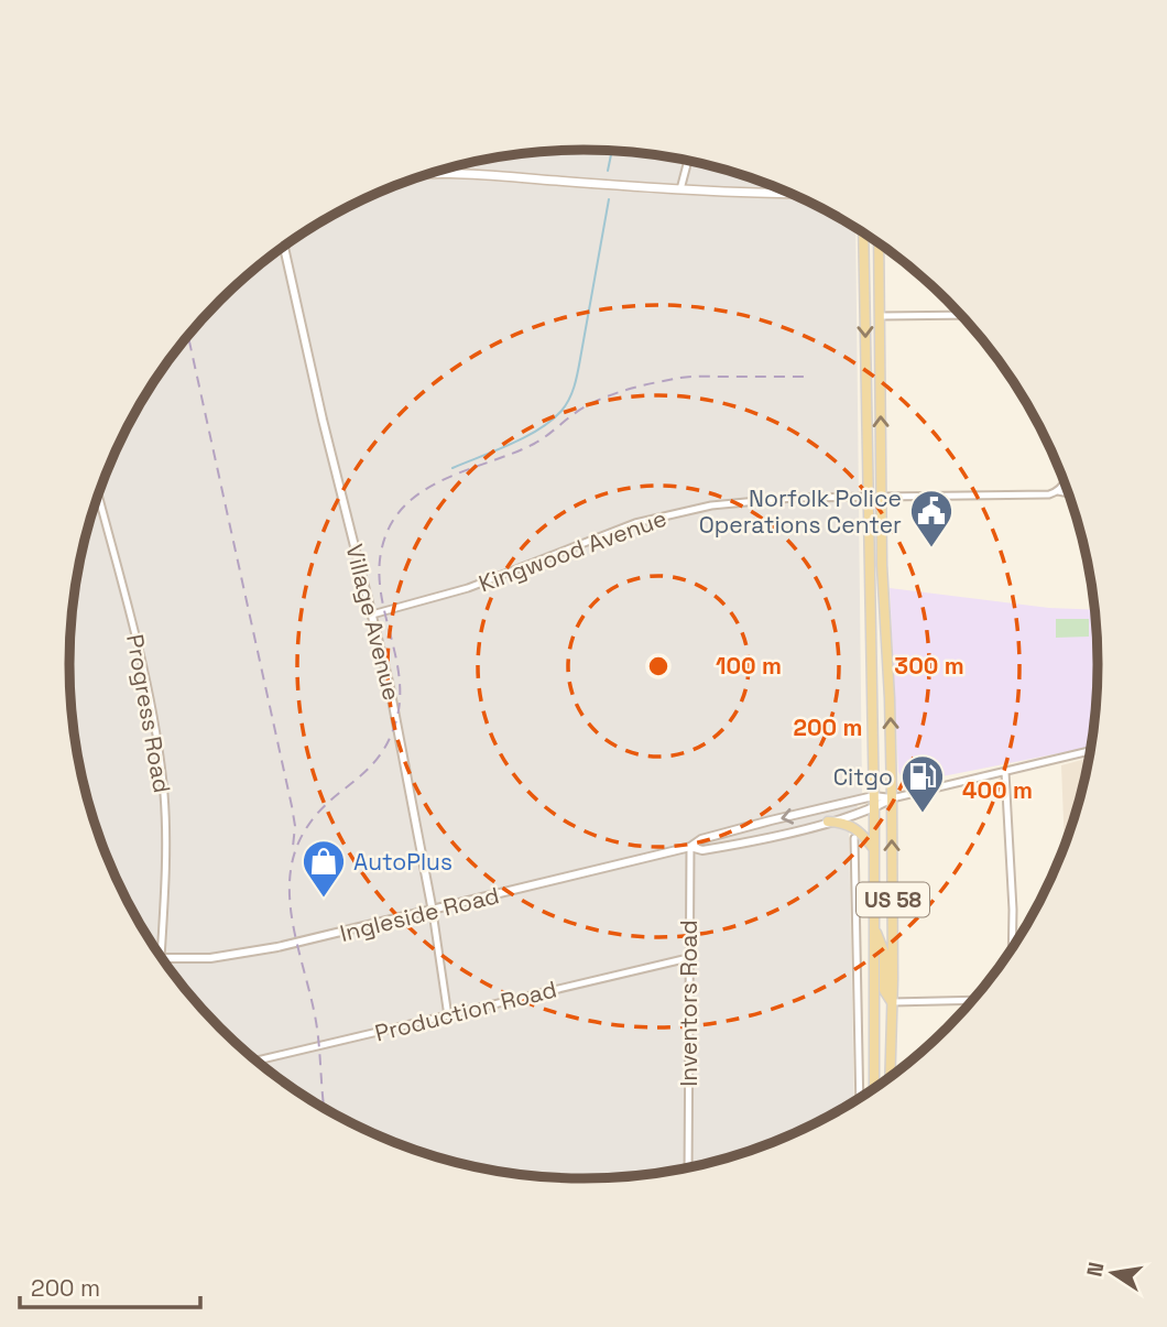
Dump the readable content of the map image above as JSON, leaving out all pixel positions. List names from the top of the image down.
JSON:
{
  "streets": {
    "main road": ["US 58"],
    "street": [
      "Kingwood Avenue",
      "Village Avenue",
      "Progress Road",
      "Ingleside Road",
      "Inventors Road",
      "Production Road"
    ]
  },
  "crossings": [
    ["Kingwood Avenue", "Village Avenue"],
    ["Kingwood Avenue", "US 58"],
    ["Village Avenue", "Ingleside Road"],
    ["Village Avenue", "Production Road"],
    ["US 58", "Ingleside Road"],
    ["Ingleside Road", "Inventors Road"],
    ["Inventors Road", "Production Road"]
  ],
  "places": {
    "public building": ["Norfolk Police Operations Center"],
    "fuel station": ["Citgo"],
    "shop": ["AutoPlus"]
  },
  "scale_bar": "200 m",
  "north": "left",
  "rings": [
    "100 m",
    "300 m",
    "200 m",
    "400 m"
  ]
}
